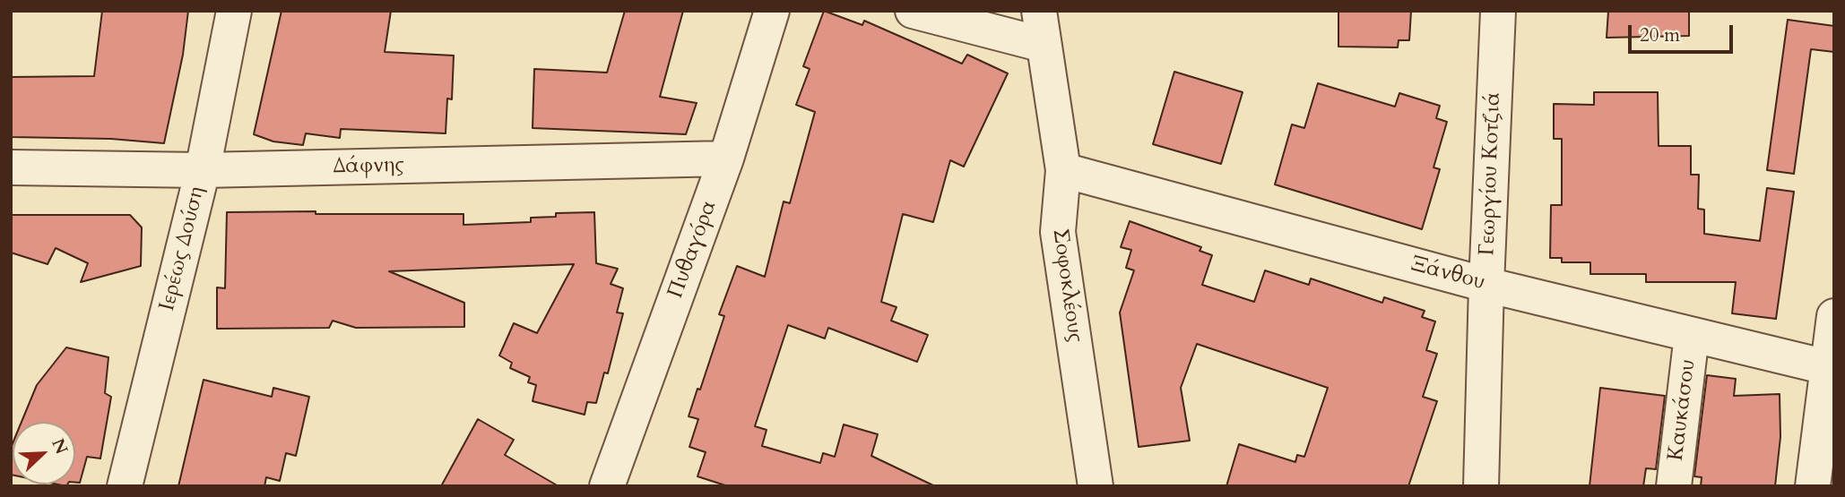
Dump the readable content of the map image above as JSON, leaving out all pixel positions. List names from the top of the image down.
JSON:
{
  "streets": {
    "street": [
      "Δάφνης",
      "Γεωργίου Κοτζιά",
      "Ιερέως Δούση",
      "Πυθαγόρα",
      "Ξάνθου",
      "Σοφοκλέους",
      "Καυκάσου"
    ]
  },
  "crossings": [
    ["Δάφνης", "Ιερέως Δούση"],
    ["Δάφνης", "Πυθαγόρα"],
    ["Γεωργίου Κοτζιά", "Ξάνθου"],
    ["Ξάνθου", "Σοφοκλέους"],
    ["Ξάνθου", "Καυκάσου"]
  ],
  "scale_bar": "20 m",
  "north": "top right"
}
